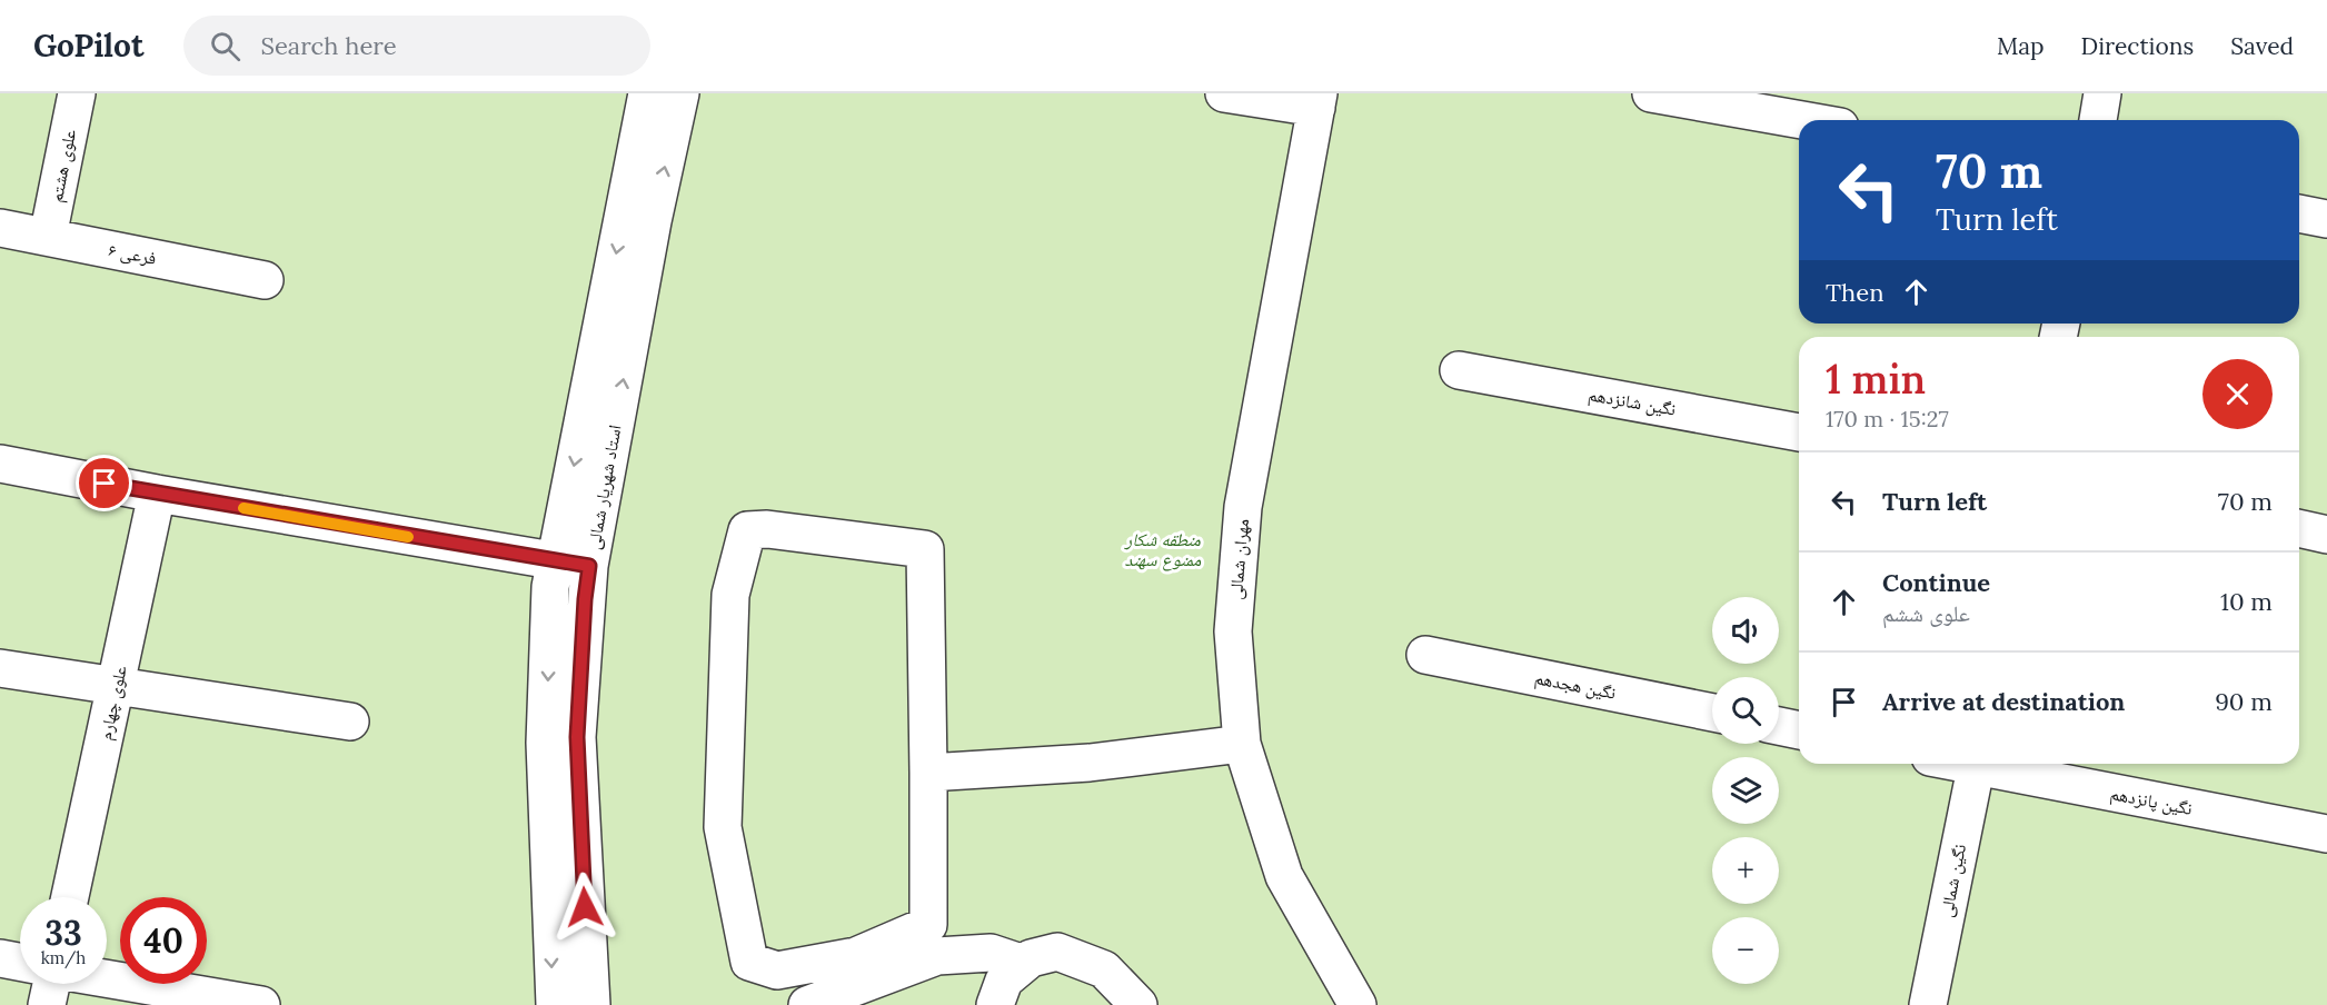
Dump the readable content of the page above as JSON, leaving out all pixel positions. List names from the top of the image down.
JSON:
{
  "streets": {
    "street": [
      "علوی هشتم",
      "فرعی ۶",
      "نگین شانزدهم",
      "استاد شهریار شمالی",
      "مهران شمالی",
      "نگین هجدهم",
      "علوی چهارم",
      "نگین پانزدهم",
      "نگین شمالی"
    ]
  },
  "crossings": [
    ["علوی هشتم", "فرعی ۶"]
  ],
  "parks": ["منطقه شکار ممنوع سهند"],
  "page": {
    "header": "GoPilot",
    "search": "Search here",
    "nav": ["Map", "Directions", "Saved"],
    "turn": ["70 m", "Turn left"],
    "then": "Then",
    "heading": ["1 min", "170 m · 15:27"],
    "list": [
      {
        "name": "Turn left",
        "value": "70 m"
      },
      {
        "name": "Continue",
        "note": "علوی ششم",
        "value": "10 m"
      },
      {
        "name": "Arrive at destination",
        "value": "90 m"
      }
    ],
    "map_buttons": ["+", "−"],
    "speed": "33 km/h",
    "limit": "40"
  }
}
